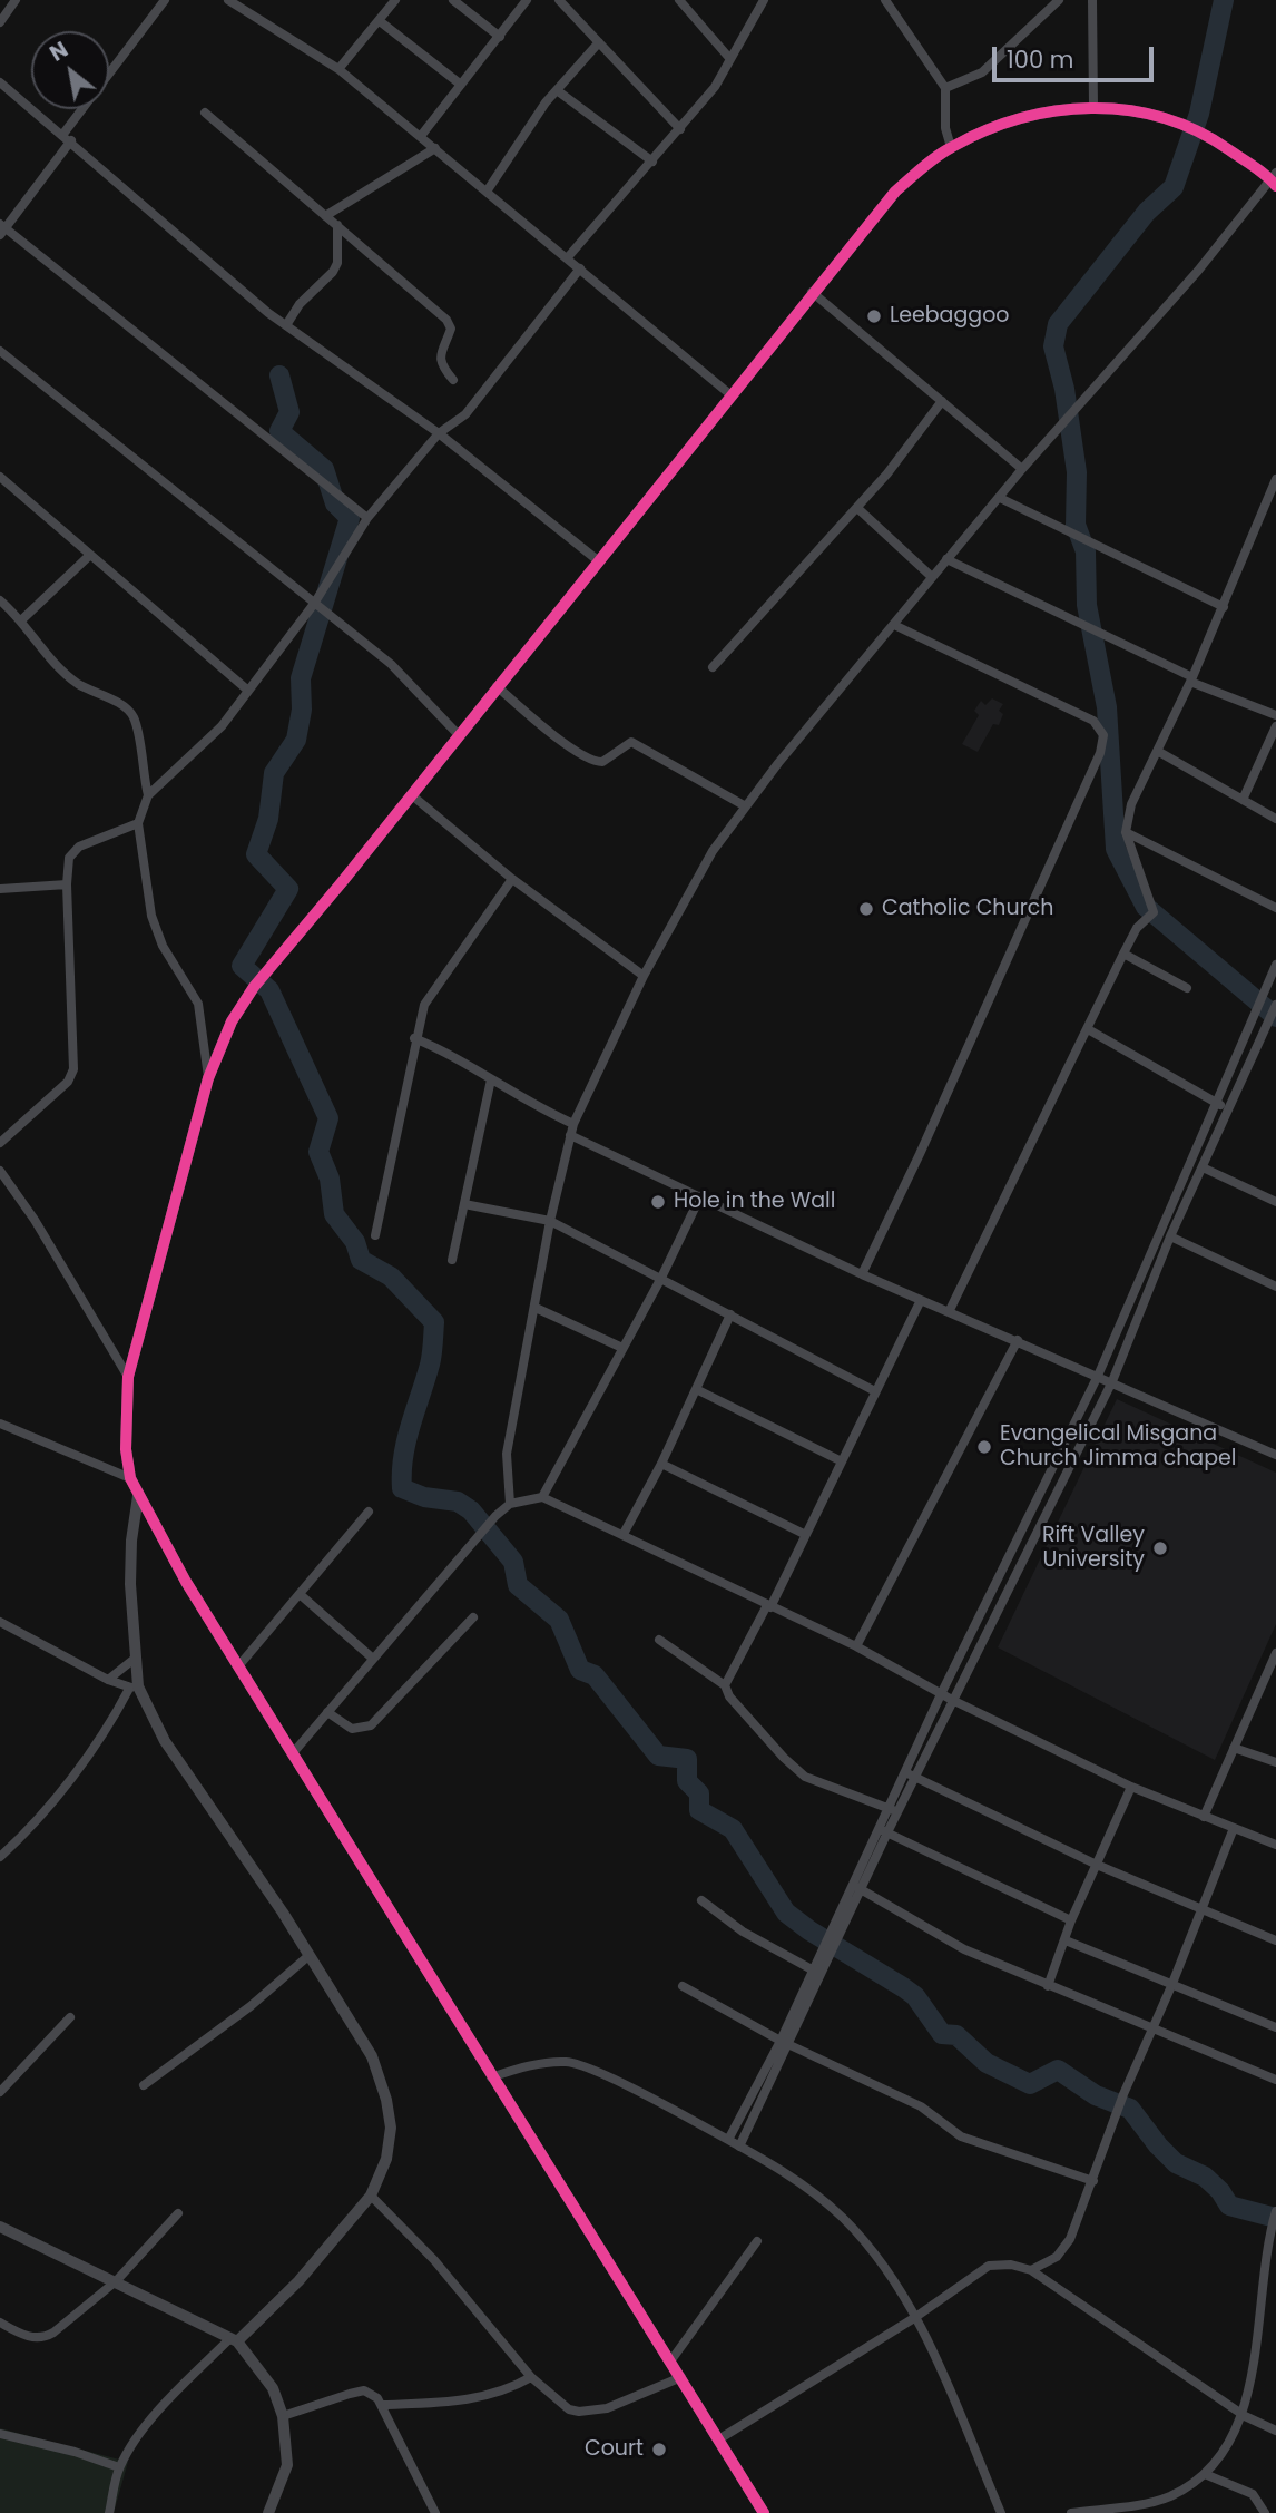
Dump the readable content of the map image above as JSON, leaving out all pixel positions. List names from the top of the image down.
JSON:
{
  "places": [
    "Leebaggoo",
    "Catholic Church",
    "Hole in the Wall",
    "Evangelical Misgana Church Jimma chapel",
    "Rift Valley University",
    "Court"
  ],
  "scale_bar": "100 m",
  "north": "top left"
}
